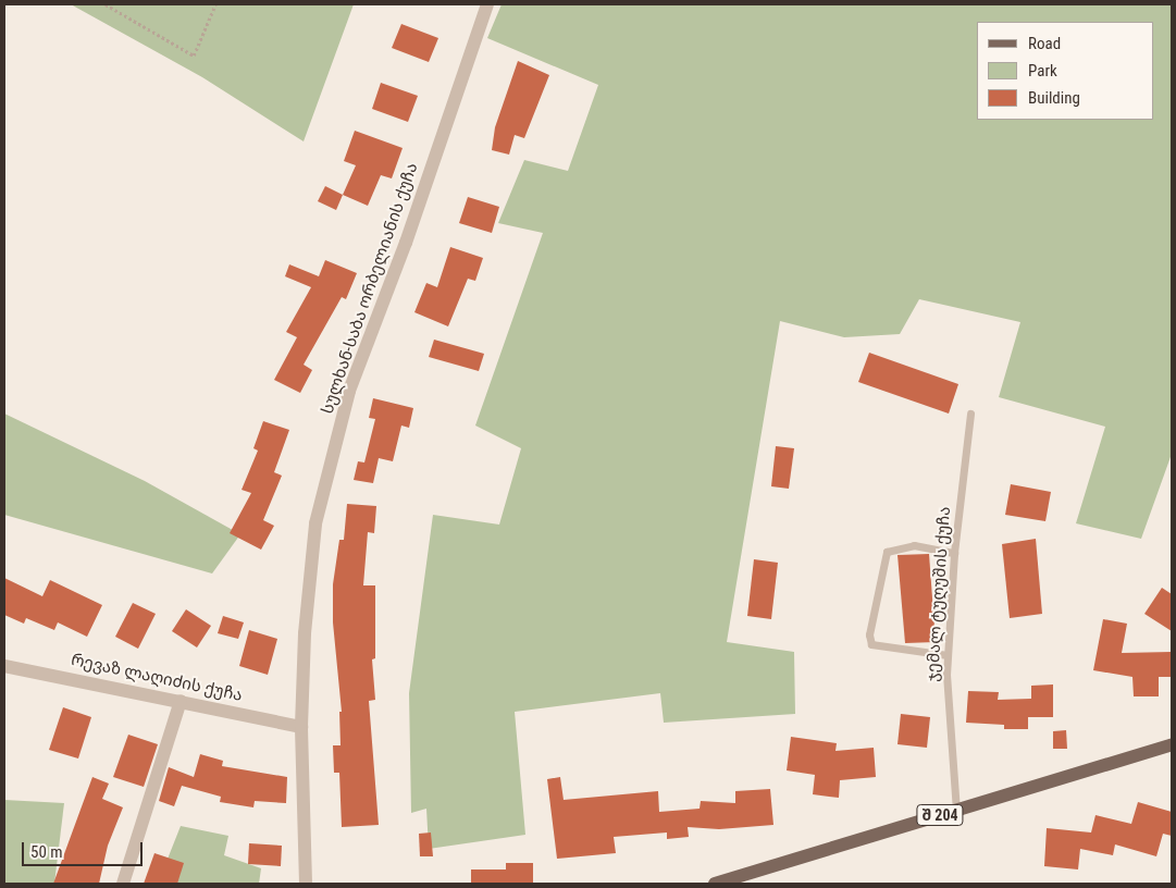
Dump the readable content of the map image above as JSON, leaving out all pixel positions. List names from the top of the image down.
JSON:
{
  "streets": {
    "main road": ["შ 204"],
    "street": ["სულხან-საბა ორბელიანის ქუჩა", "რევაზ ლაღიძის ქუჩა"],
    "lane": ["ჯემალ ტუღუშის ქუჩა"]
  },
  "crossings": [
    ["სულხან-საბა ორბელიანის ქუჩა", "რევაზ ლაღიძის ქუჩა"],
    ["ჯემალ ტუღუშის ქუჩა", "შ 204"]
  ],
  "legend": ["Road", "Park", "Building"],
  "scale_bar": "50 m"
}
